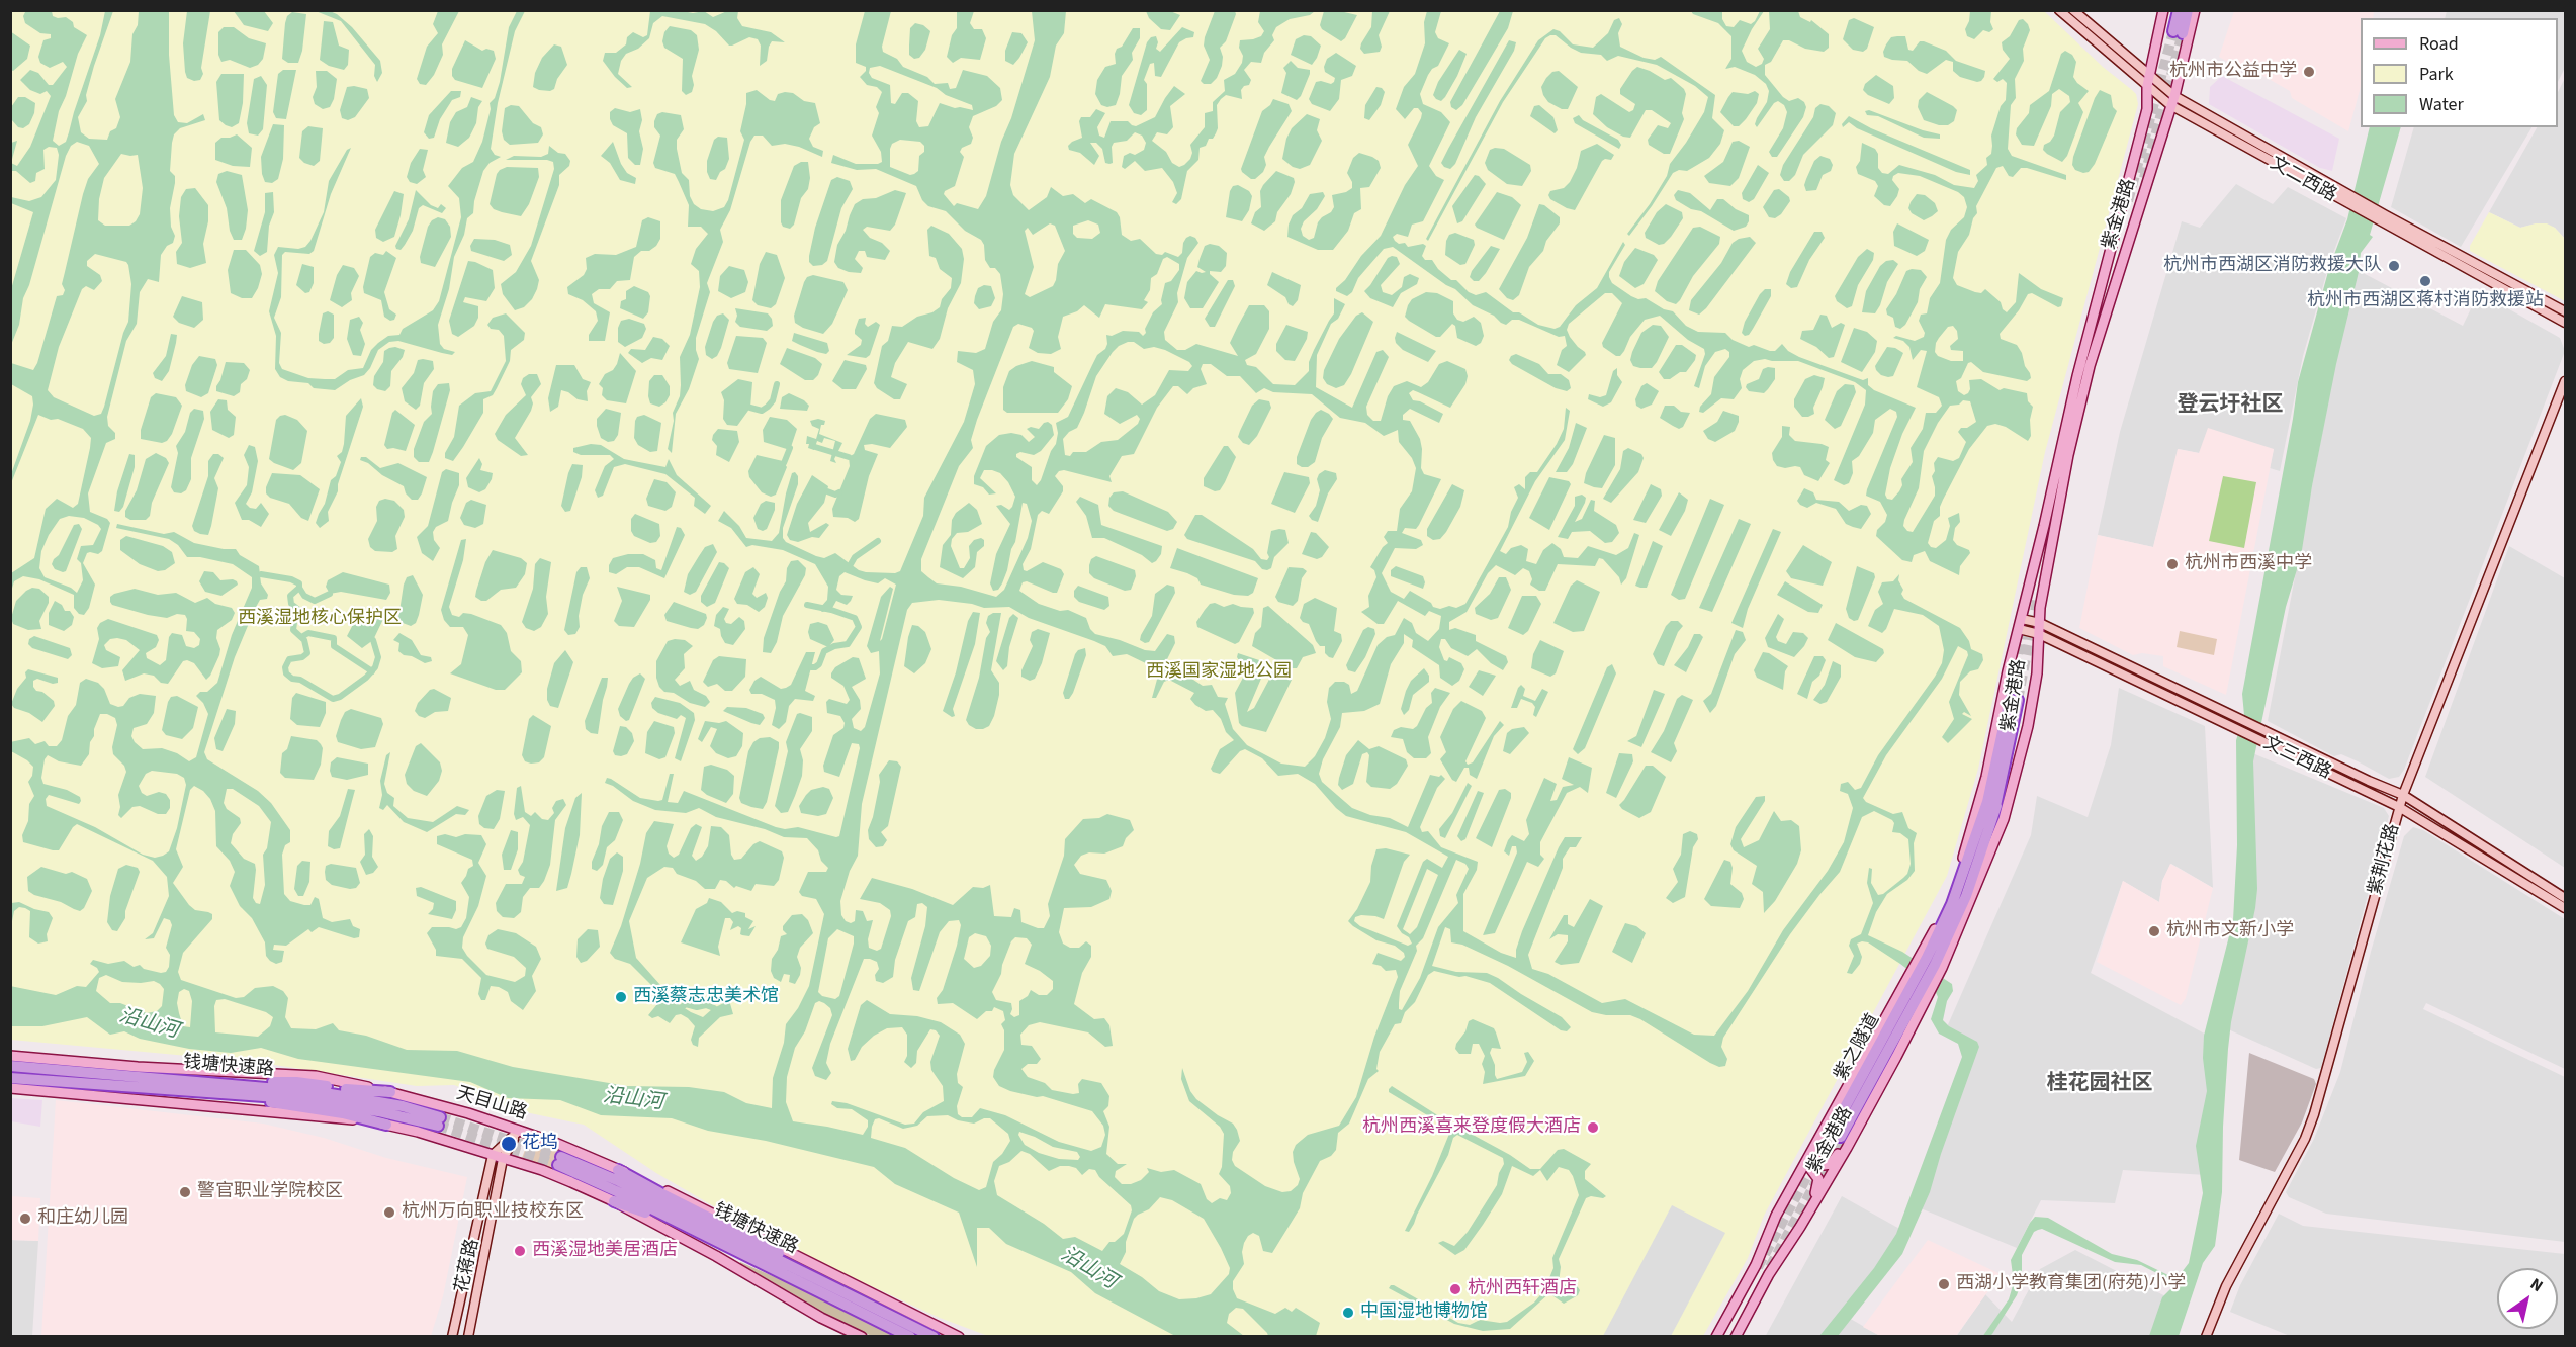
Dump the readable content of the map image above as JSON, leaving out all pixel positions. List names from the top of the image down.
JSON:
{
  "streets": {
    "highway": ["紫金港路", "紫之隧道", "钱塘快速路"],
    "main road": [
      "文二西路",
      "文三西路",
      "紫荆花路",
      "天目山路",
      "花蒋路"
    ]
  },
  "crossings": [
    ["文二西路", "紫金港路"],
    ["紫金港路", "文三西路"],
    ["紫金港路", "紫之隧道"],
    ["文三西路", "紫荆花路"],
    ["天目山路", "花蒋路"]
  ],
  "districts": ["登云圩社区", "桂花园社区"],
  "water": ["沿山河"],
  "parks": ["西溪湿地核心保护区", "西溪国家湿地公园"],
  "places": [
    "杭州市公益中学",
    "杭州市西湖区消防救援大队",
    "杭州市西湖区蒋村消防救援站",
    "杭州市西溪中学",
    "杭州市文新小学",
    "西溪蔡志忠美术馆",
    "杭州西溪喜来登度假大酒店",
    "花坞",
    "警官职业学院校区",
    "杭州万向职业技校东区",
    "和庄幼儿园",
    "西溪湿地美居酒店",
    "西湖小学教育集团(府苑)小学",
    "杭州西轩酒店",
    "中国湿地博物馆"
  ],
  "legend": ["Road", "Park", "Water"],
  "north": "top right"
}
